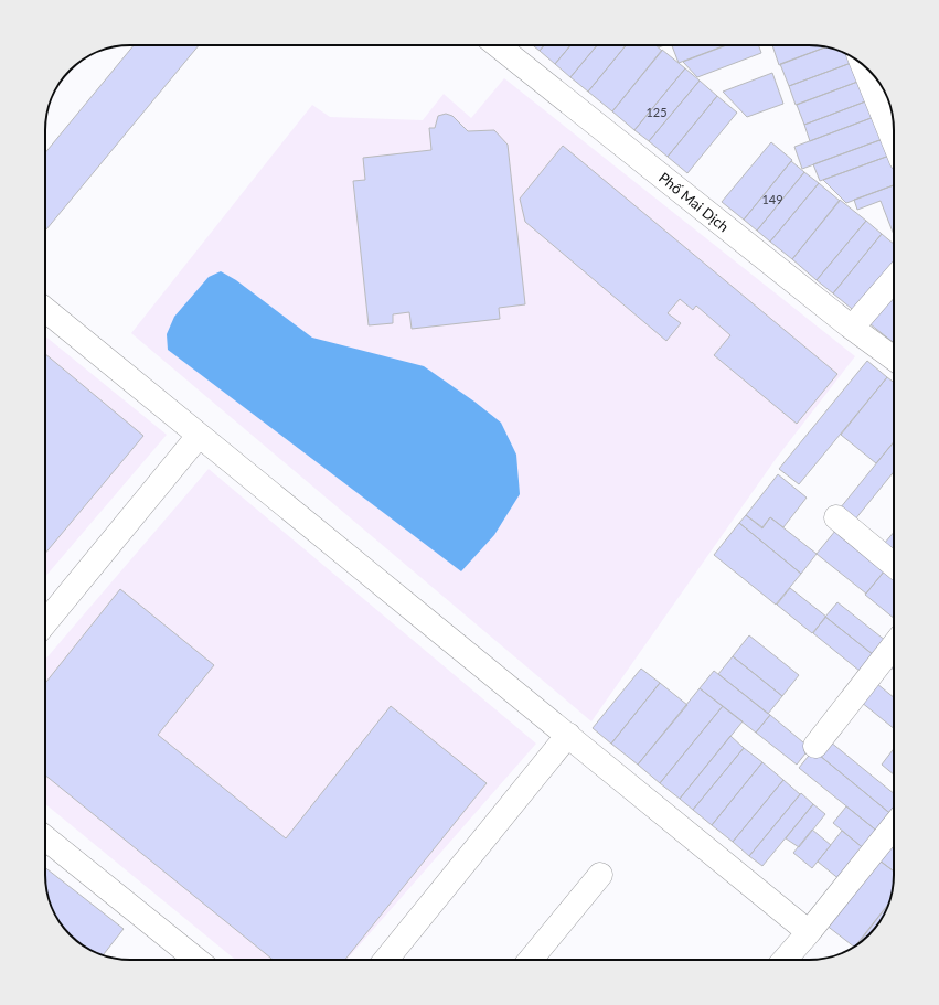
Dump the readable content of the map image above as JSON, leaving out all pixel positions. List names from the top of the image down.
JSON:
{
  "streets": {
    "street": ["Phố Mai Dịch"]
  },
  "house_numbers": ["125", "149"]
}
